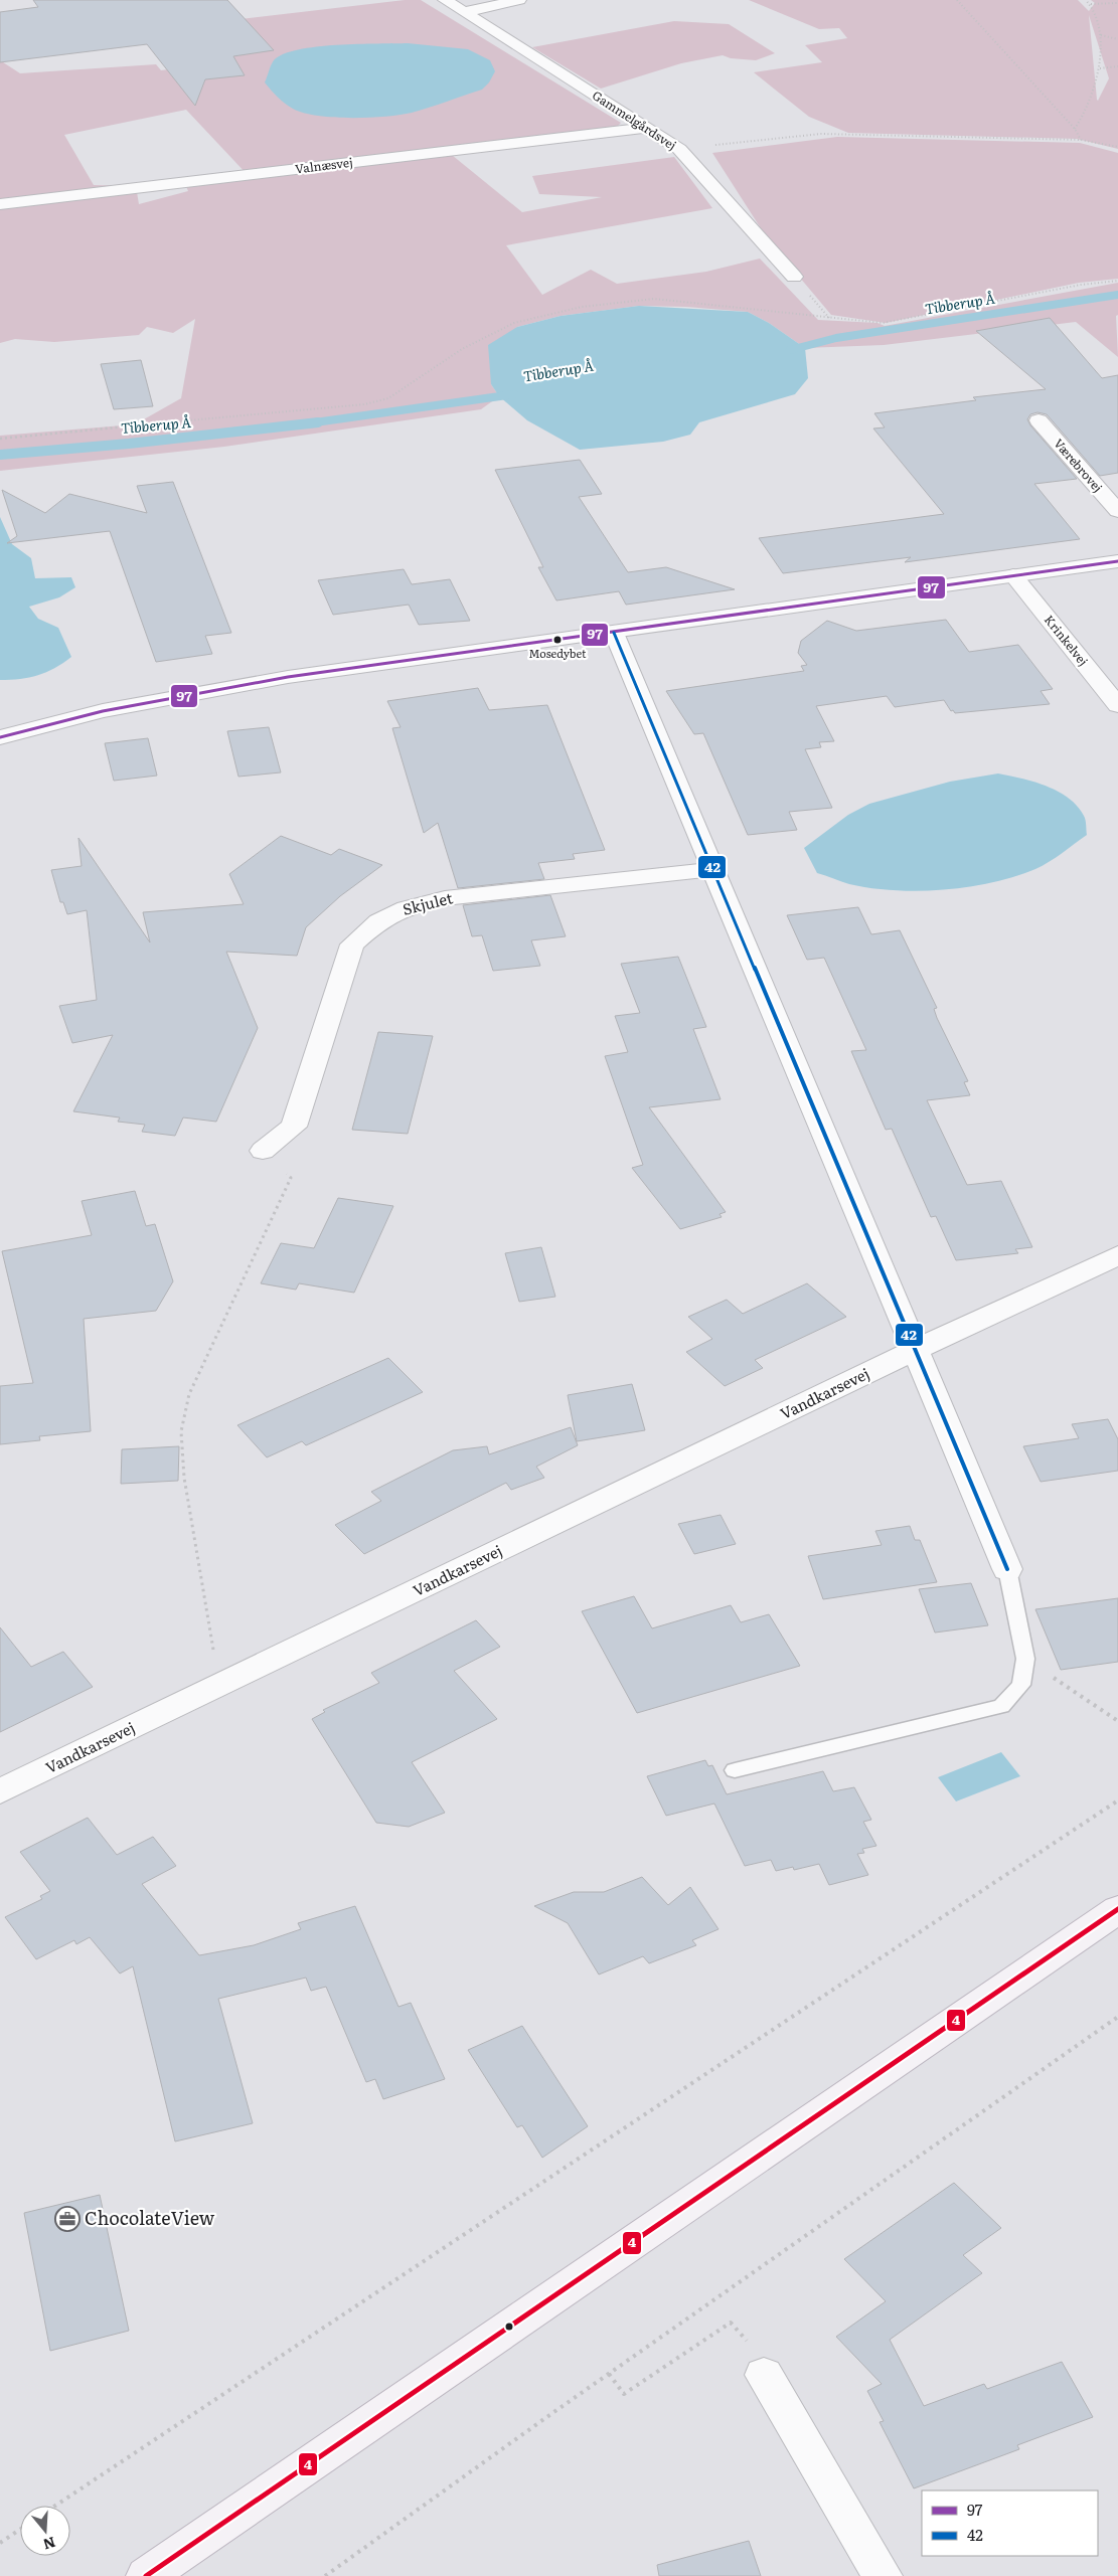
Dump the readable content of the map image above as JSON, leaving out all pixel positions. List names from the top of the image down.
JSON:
{
  "streets": {
    "street": [
      "Gammelgårdsvej",
      "Valnæsvej",
      "Værebrovej",
      "Krinkelvej",
      "Skjulet",
      "Vandkarsevej"
    ]
  },
  "crossings": [
    ["Gammelgårdsvej", "Valnæsvej"]
  ],
  "water": ["Tibberup Å"],
  "places": {
    "other": ["Mosedybet"],
    "office": ["ChocolateView"]
  },
  "lines": ["transit line 97", "transit line 42", "transit line 4"],
  "legend": ["97", "42"],
  "north": "bottom"
}
